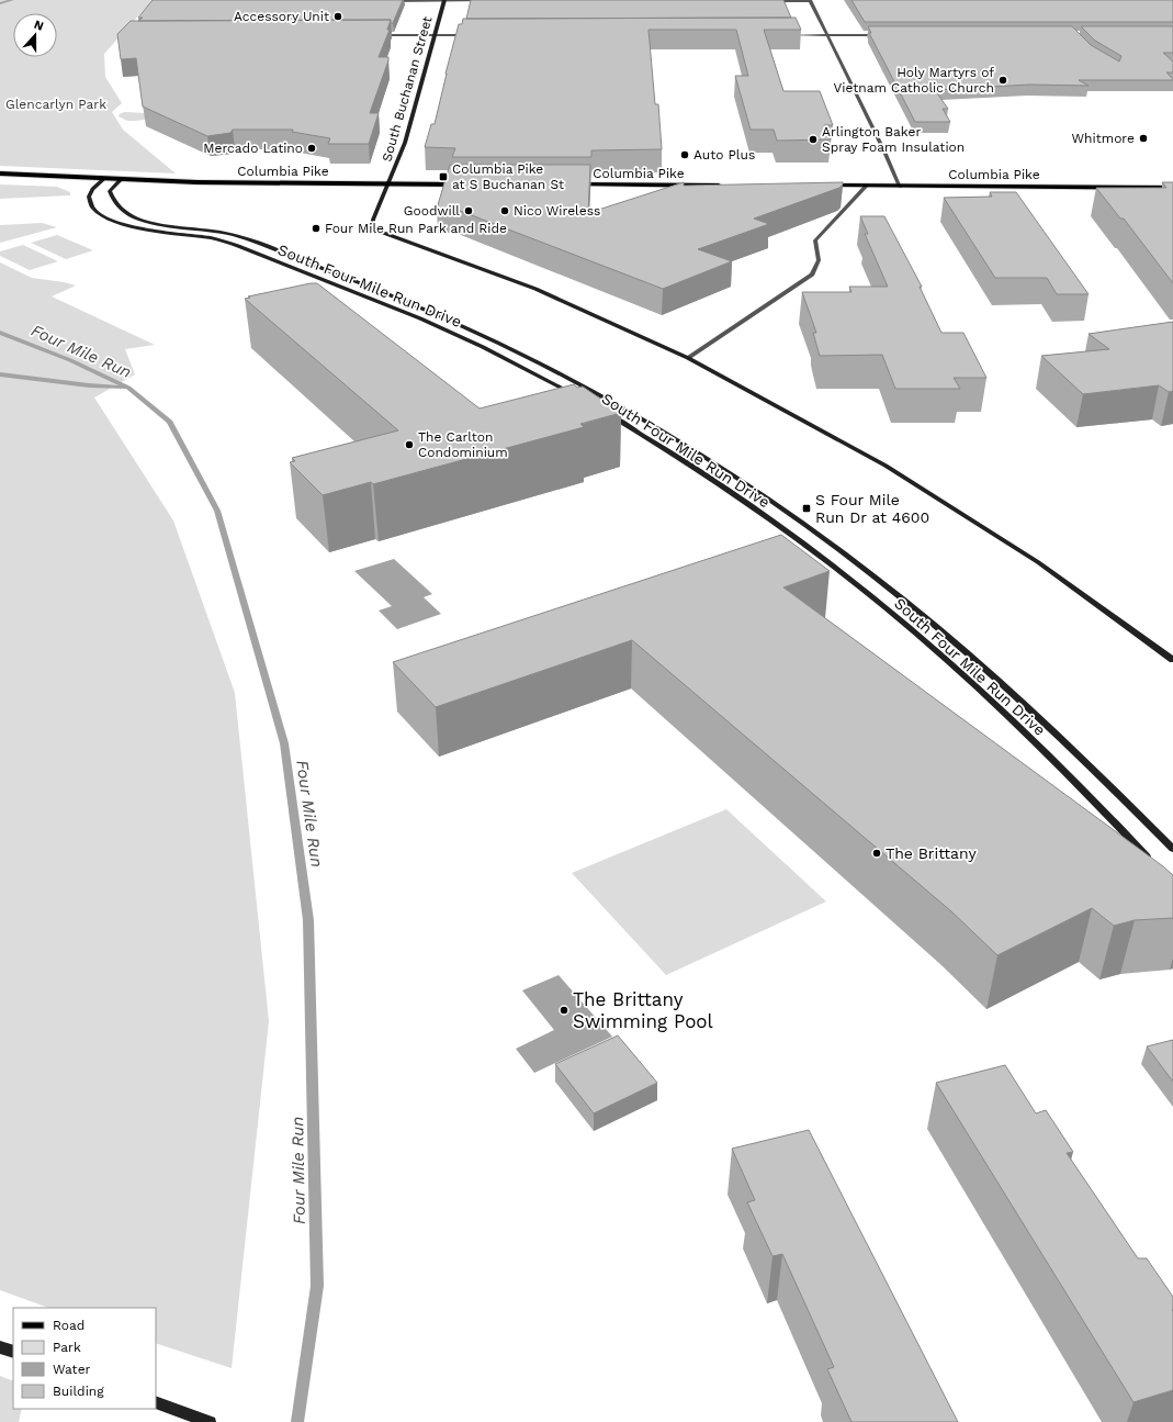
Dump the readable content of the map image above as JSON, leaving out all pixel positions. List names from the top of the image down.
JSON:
{
  "streets": {
    "main road": ["South Buchanan Street", "Columbia Pike", "South Four Mile Run Drive"]
  },
  "crossings": [
    ["South Buchanan Street", "Columbia Pike"],
    ["Columbia Pike", "South Four Mile Run Drive"]
  ],
  "water": ["Four Mile Run"],
  "parks": ["Glencarlyn Park"],
  "places": {
    "other": [
      "Accessory Unit",
      "Holy Martyrs of Vietnam Catholic Church",
      "Whitmore",
      "Arlington Baker Spray Foam Insulation",
      "Mercado Latino",
      "Auto Plus",
      "Goodwill",
      "Nico Wireless",
      "Four Mile Run Park and Ride",
      "The Carlton Condominium",
      "The Brittany",
      "The Brittany Swimming Pool"
    ],
    "transit": ["Columbia Pike at S Buchanan St", "S Four Mile Run Dr at 4600"]
  },
  "legend": [
    "Road",
    "Park",
    "Water",
    "Building"
  ],
  "north": "top"
}
